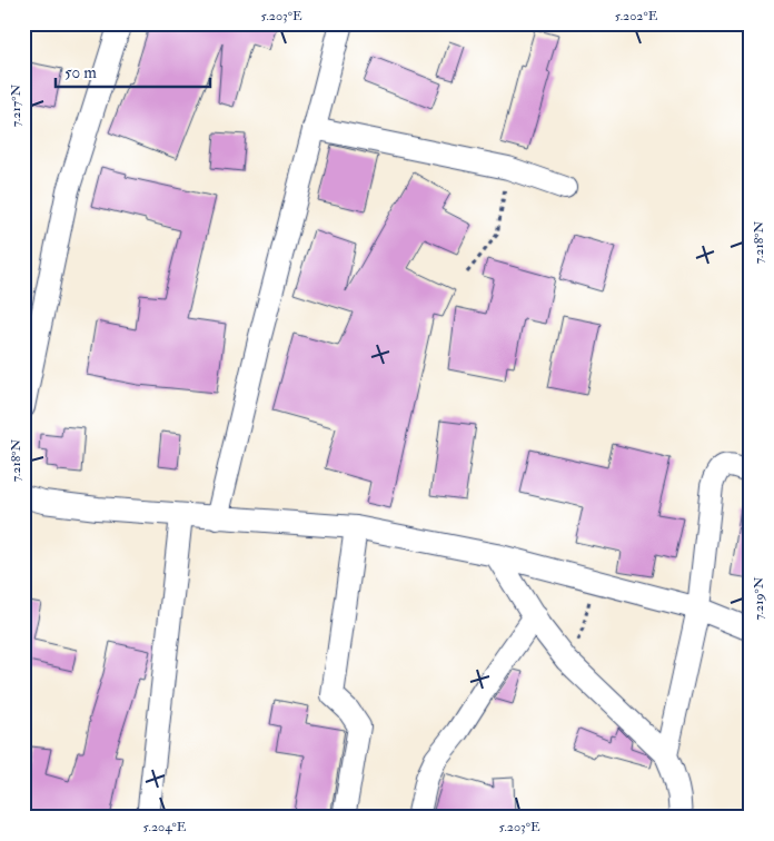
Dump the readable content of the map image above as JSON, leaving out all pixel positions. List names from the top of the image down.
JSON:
{
  "scale_bar": "50 m",
  "coordinates": [
    "5.203°E",
    "5.202°E",
    "7.217°N",
    "7.218°N",
    "7.219°N",
    "5.204°E"
  ]
}
